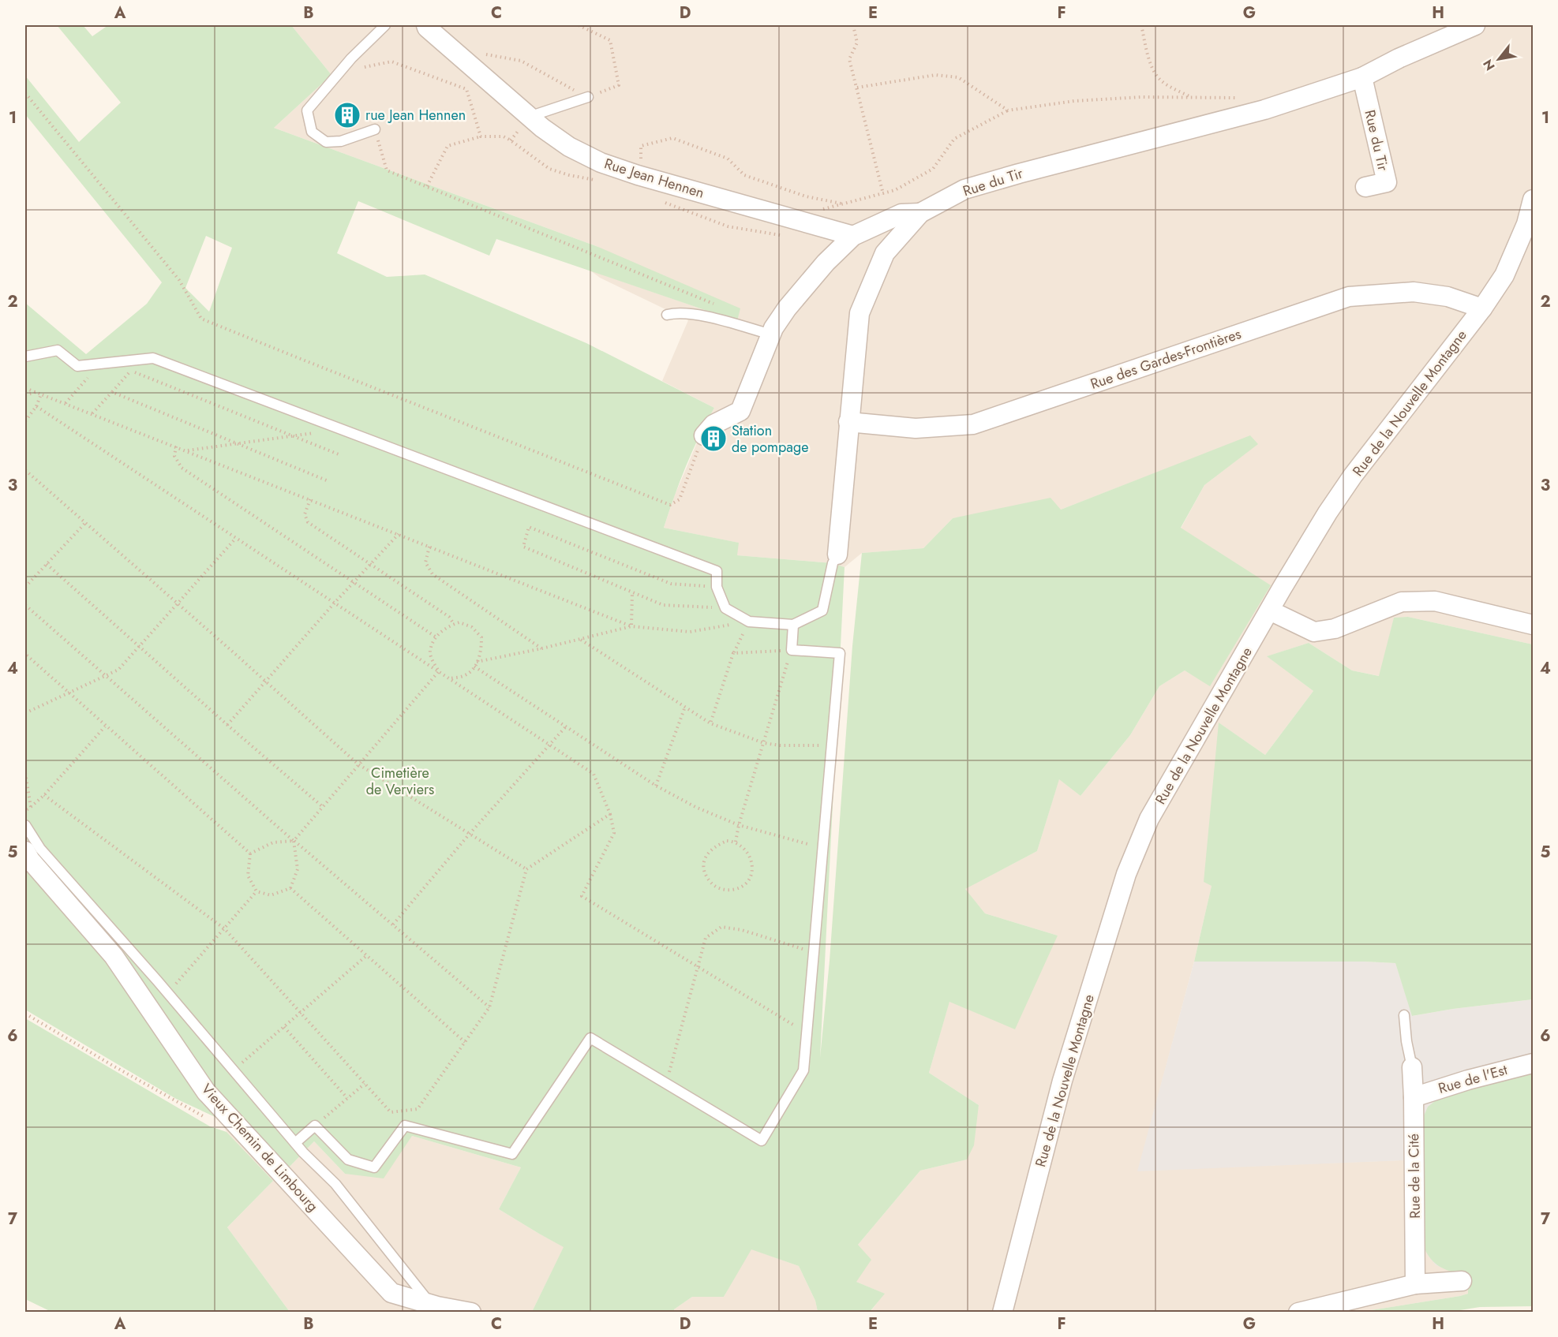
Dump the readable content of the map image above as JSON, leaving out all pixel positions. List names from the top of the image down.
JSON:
{
  "streets": {
    "street": [
      "Rue du Tir",
      "Rue Jean Hennen",
      "Rue des Gardes-Frontières",
      "Rue de la Nouvelle Montagne",
      "Rue de l'Est",
      "Vieux Chemin de Limbourg",
      "Rue de la Cité"
    ]
  },
  "crossings": [
    ["Rue du Tir", "Rue des Gardes-Frontières"],
    ["Rue des Gardes-Frontières", "Rue de la Nouvelle Montagne"],
    ["Rue de l'Est", "Rue de la Cité"]
  ],
  "parks": ["Cimetière de Verviers"],
  "places": {
    "building": ["rue Jean Hennen", "Station de pompage"]
  },
  "north": "bottom left",
  "grid": {
    "columns": [
      "A",
      "B",
      "C",
      "D",
      "E",
      "F",
      "G",
      "H"
    ],
    "rows": [
      "1",
      "2",
      "3",
      "4",
      "5",
      "6",
      "7"
    ]
  }
}
